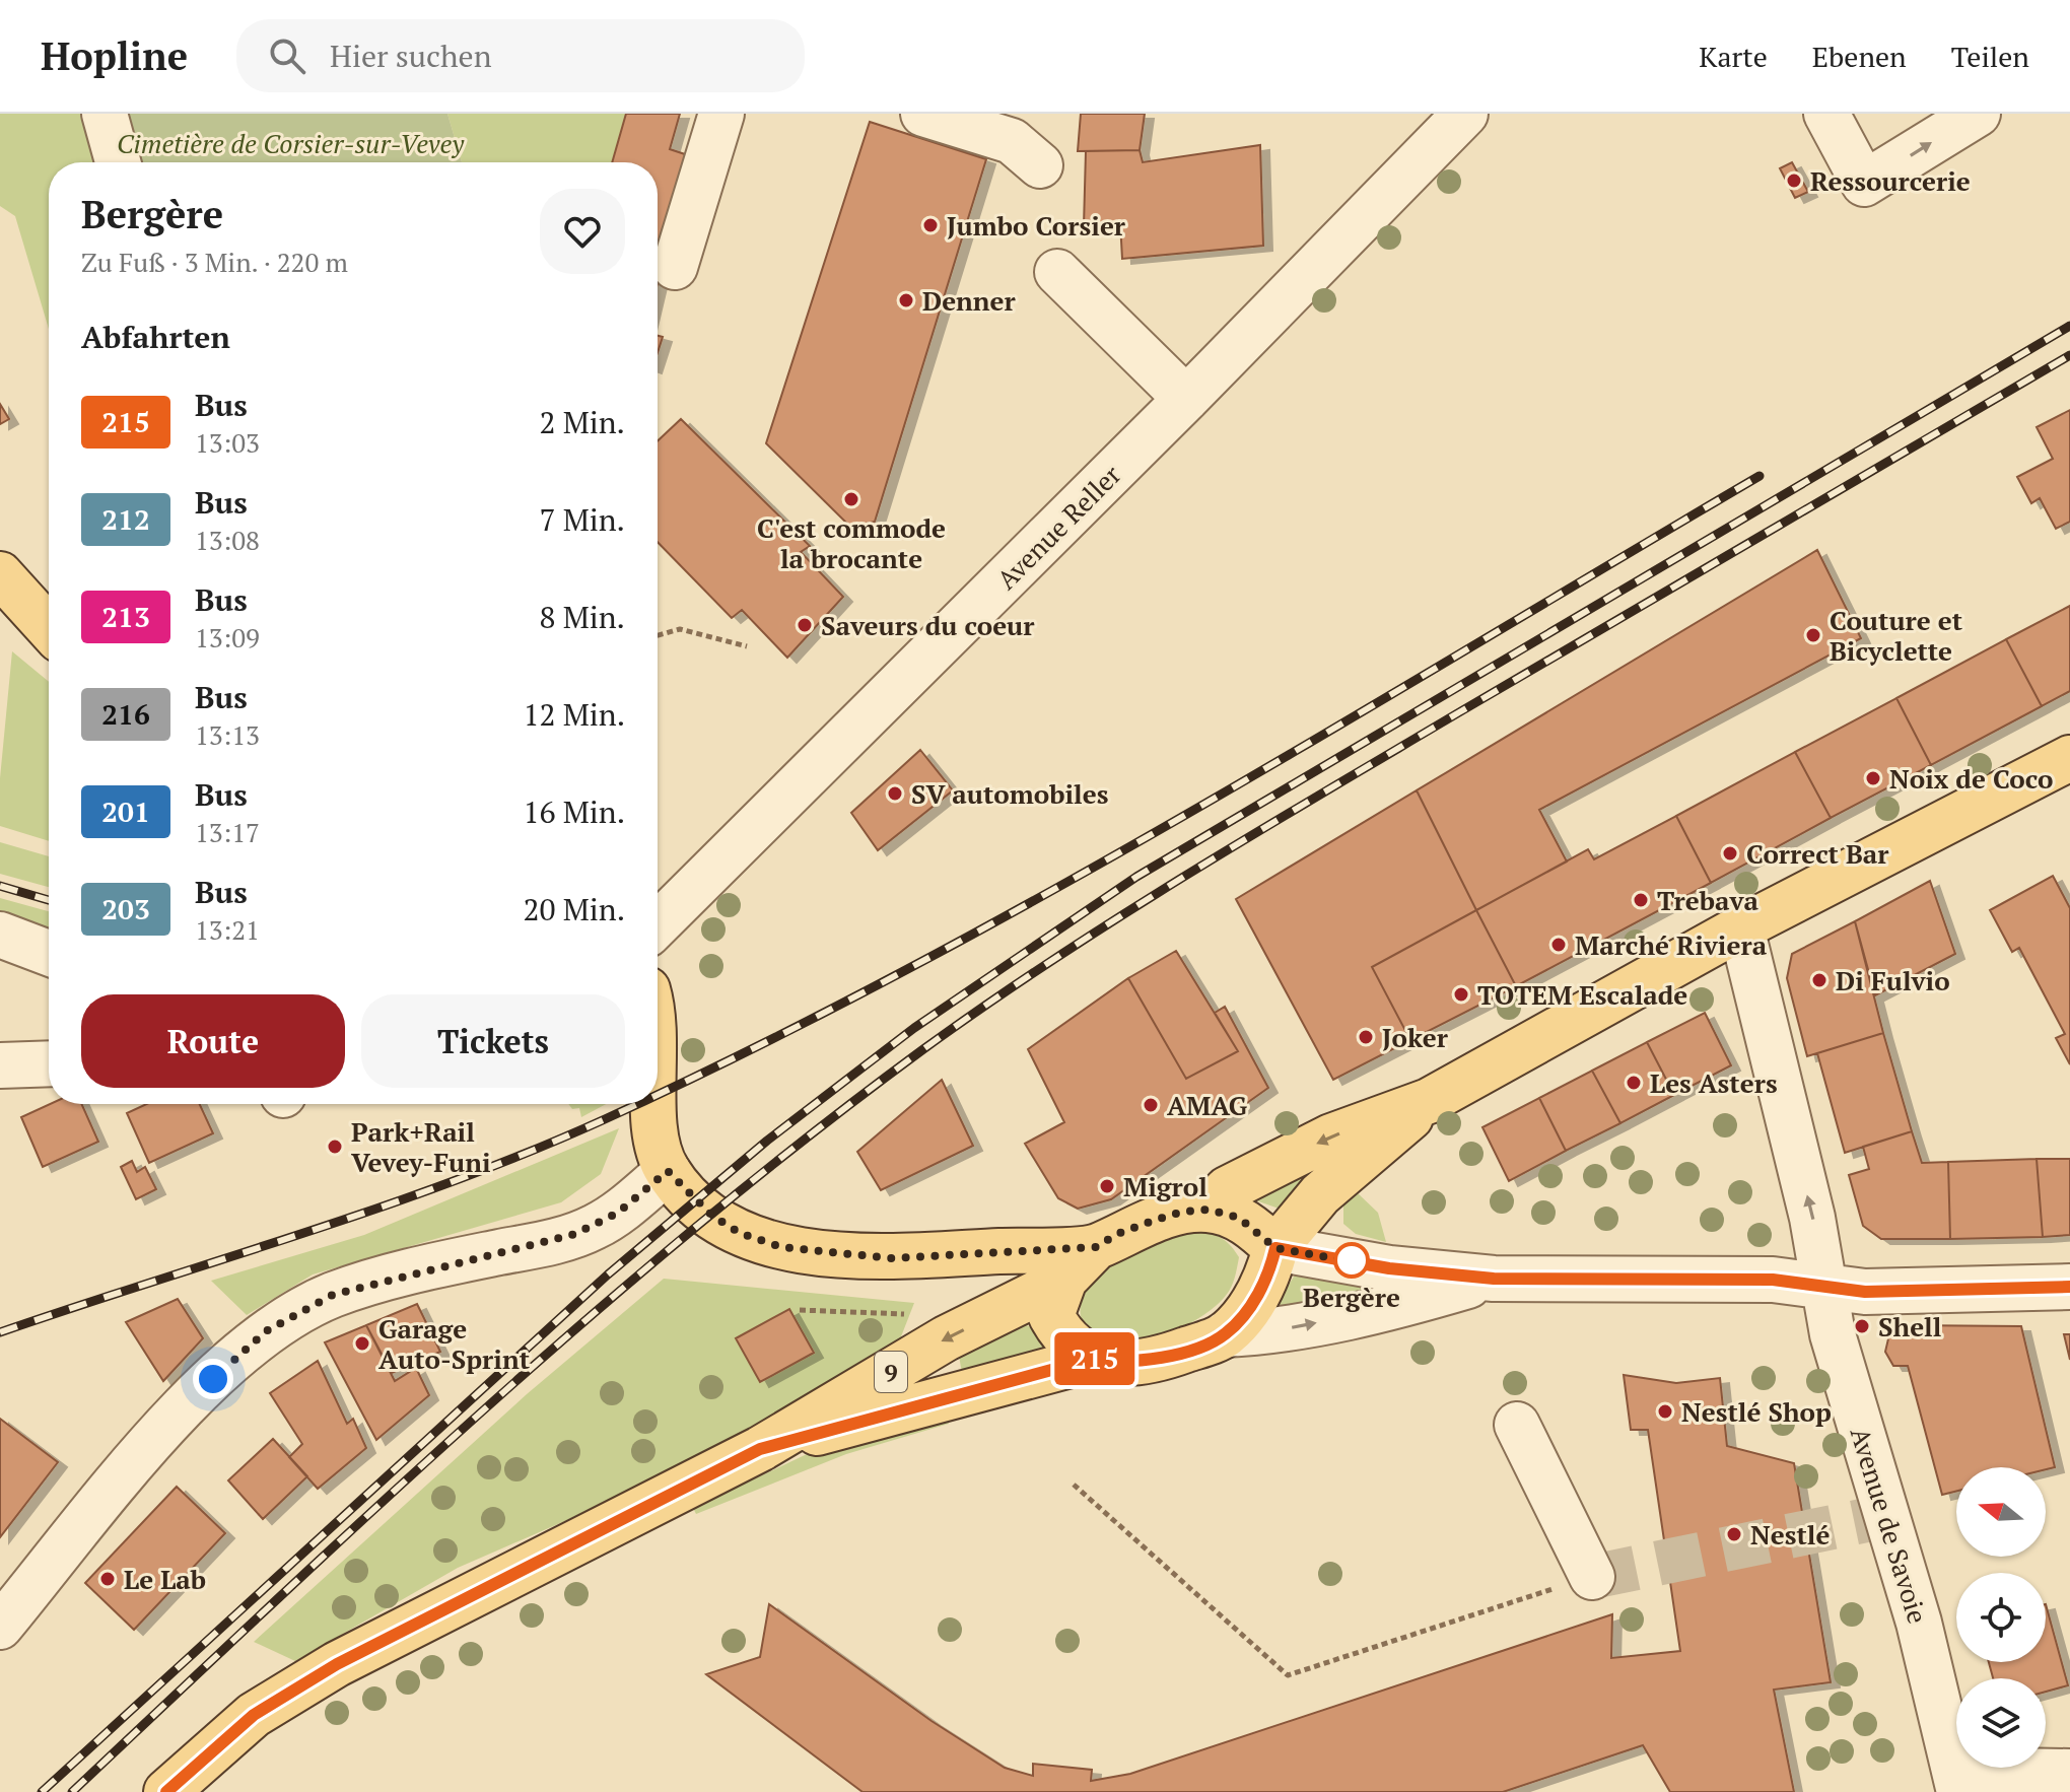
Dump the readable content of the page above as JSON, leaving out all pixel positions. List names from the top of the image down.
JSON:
{
  "streets": {
    "main road": ["9"],
    "street": ["Avenue Reller", "Avenue de Savoie"]
  },
  "one_way": ["Avenue de Savoie"],
  "parks": ["Cimetière de Corsier-sur-Vevey"],
  "places": [
    "Ressourcerie",
    "Jumbo Corsier",
    "Denner",
    "C'est commode la brocante",
    "Saveurs du coeur",
    "Couture et Bicyclette",
    "Noix de Coco",
    "SV automobiles",
    "Correct Bar",
    "Trebava",
    "Marché Riviera",
    "Di Fulvio",
    "TOTEM Escalade",
    "Joker",
    "Les Asters",
    "AMAG",
    "Park+Rail Vevey-Funi",
    "Migrol",
    "Bergère",
    "Shell",
    "Garage Auto-Sprint",
    "Nestlé Shop",
    "Nestlé",
    "Le Lab"
  ],
  "lines": ["bus line 215"],
  "north": "left",
  "page": {
    "header": "Hopline",
    "search": "Hier suchen",
    "nav": ["Karte", "Ebenen", "Teilen"],
    "on_map": "215",
    "heading": [
      ["Bergère", "Zu Fuß · 3 Min. · 220 m"],
      "Abfahrten"
    ],
    "list": [
      {
        "mark": "215",
        "name": "Bus",
        "note": "13:03",
        "value": "2 Min."
      },
      {
        "mark": "212",
        "name": "Bus",
        "note": "13:08",
        "value": "7 Min."
      },
      {
        "mark": "213",
        "name": "Bus",
        "note": "13:09",
        "value": "8 Min."
      },
      {
        "mark": "216",
        "name": "Bus",
        "note": "13:13",
        "value": "12 Min."
      },
      {
        "mark": "201",
        "name": "Bus",
        "note": "13:17",
        "value": "16 Min."
      },
      {
        "mark": "203",
        "name": "Bus",
        "note": "13:21",
        "value": "20 Min."
      }
    ],
    "buttons": ["Route", "Tickets"]
  }
}
